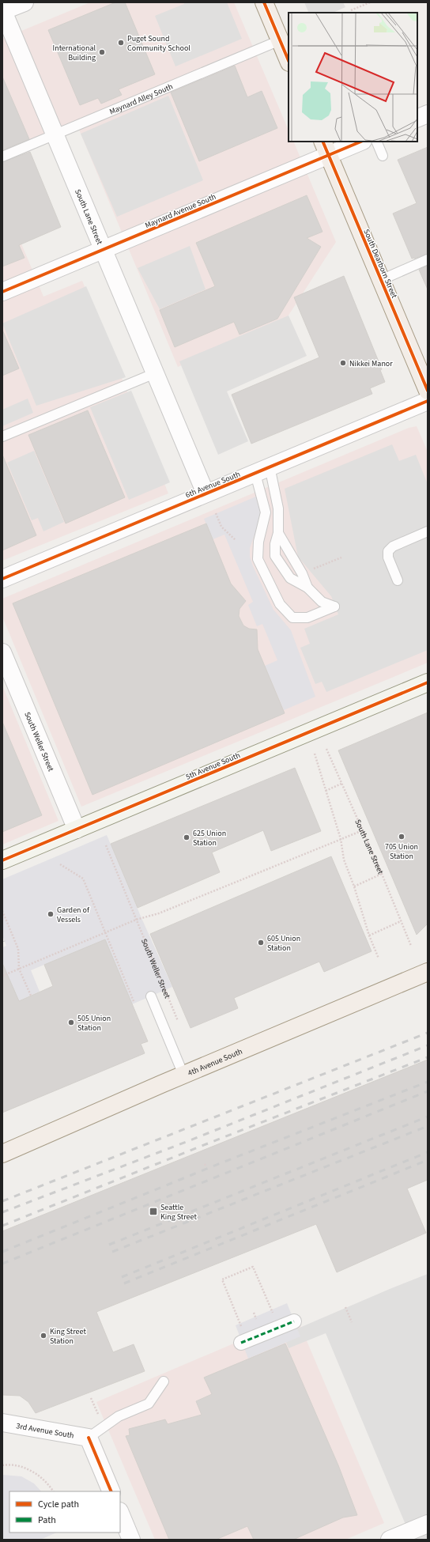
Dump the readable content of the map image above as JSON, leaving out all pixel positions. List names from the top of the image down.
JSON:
{
  "streets": {
    "main road": ["South Dearborn Street", "5th Avenue South", "4th Avenue South"],
    "street": [
      "Maynard Avenue South",
      "South Lane Street",
      "6th Avenue South",
      "South Weller Street",
      "3rd Avenue South"
    ],
    "lane": ["Maynard Alley South"]
  },
  "crossings": [
    ["Maynard Alley South", "South Lane Street"],
    ["Maynard Avenue South", "South Lane Street"],
    ["Maynard Avenue South", "South Dearborn Street"],
    ["South Lane Street", "6th Avenue South"],
    ["South Weller Street", "5th Avenue South"],
    ["South Weller Street", "4th Avenue South"]
  ],
  "places": {
    "other": [
      "Puget Sound Community School",
      "International Building",
      "Nikkei Manor",
      "705 Union Station",
      "625 Union Station",
      "Garden of Vessels",
      "605 Union Station",
      "505 Union Station",
      "King Street Station"
    ],
    "transit": ["Seattle King Street"]
  },
  "legend": ["Cycle path", "Path"]
}
